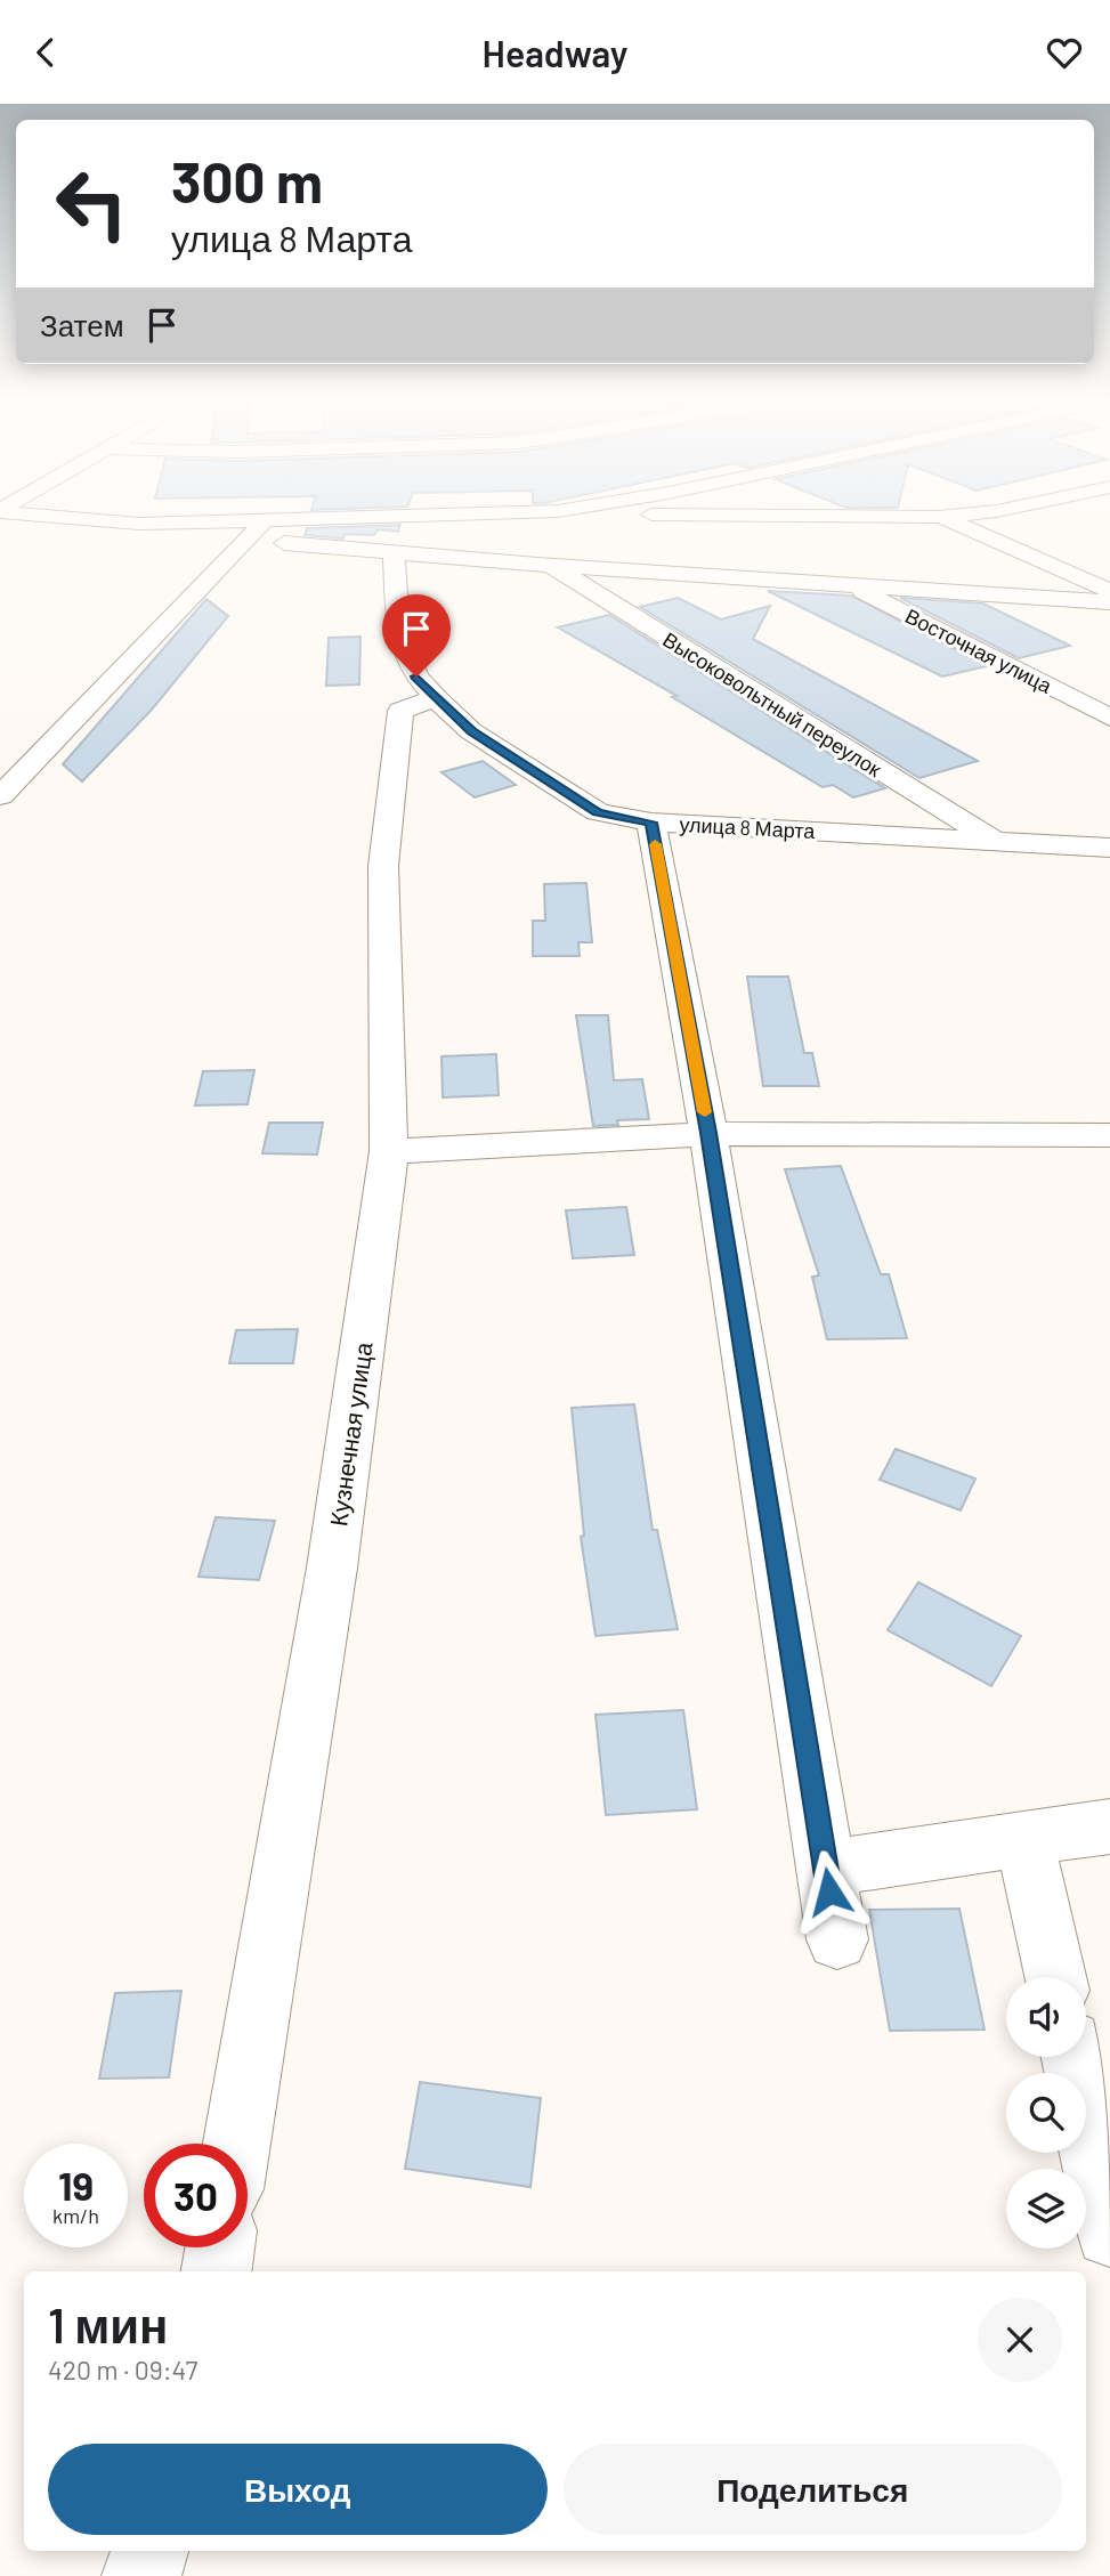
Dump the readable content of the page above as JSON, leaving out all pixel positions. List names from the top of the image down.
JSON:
{
  "streets": {
    "street": [
      "Восточная улица",
      "Высоковольтный переулок",
      "улица 8 Марта",
      "Кузнечная улица"
    ]
  },
  "crossings": [
    ["Высоковольтный переулок", "улица 8 Марта"],
    ["улица 8 Марта", "Кузнечная улица"]
  ],
  "page": {
    "header": "Headway",
    "turn": ["300 m", "улица 8 Марта"],
    "then": "Затем",
    "speed": "19 km/h",
    "limit": "30",
    "heading": ["1 мин", "420 m · 09:47"],
    "buttons": ["Выход", "Поделиться"]
  }
}
